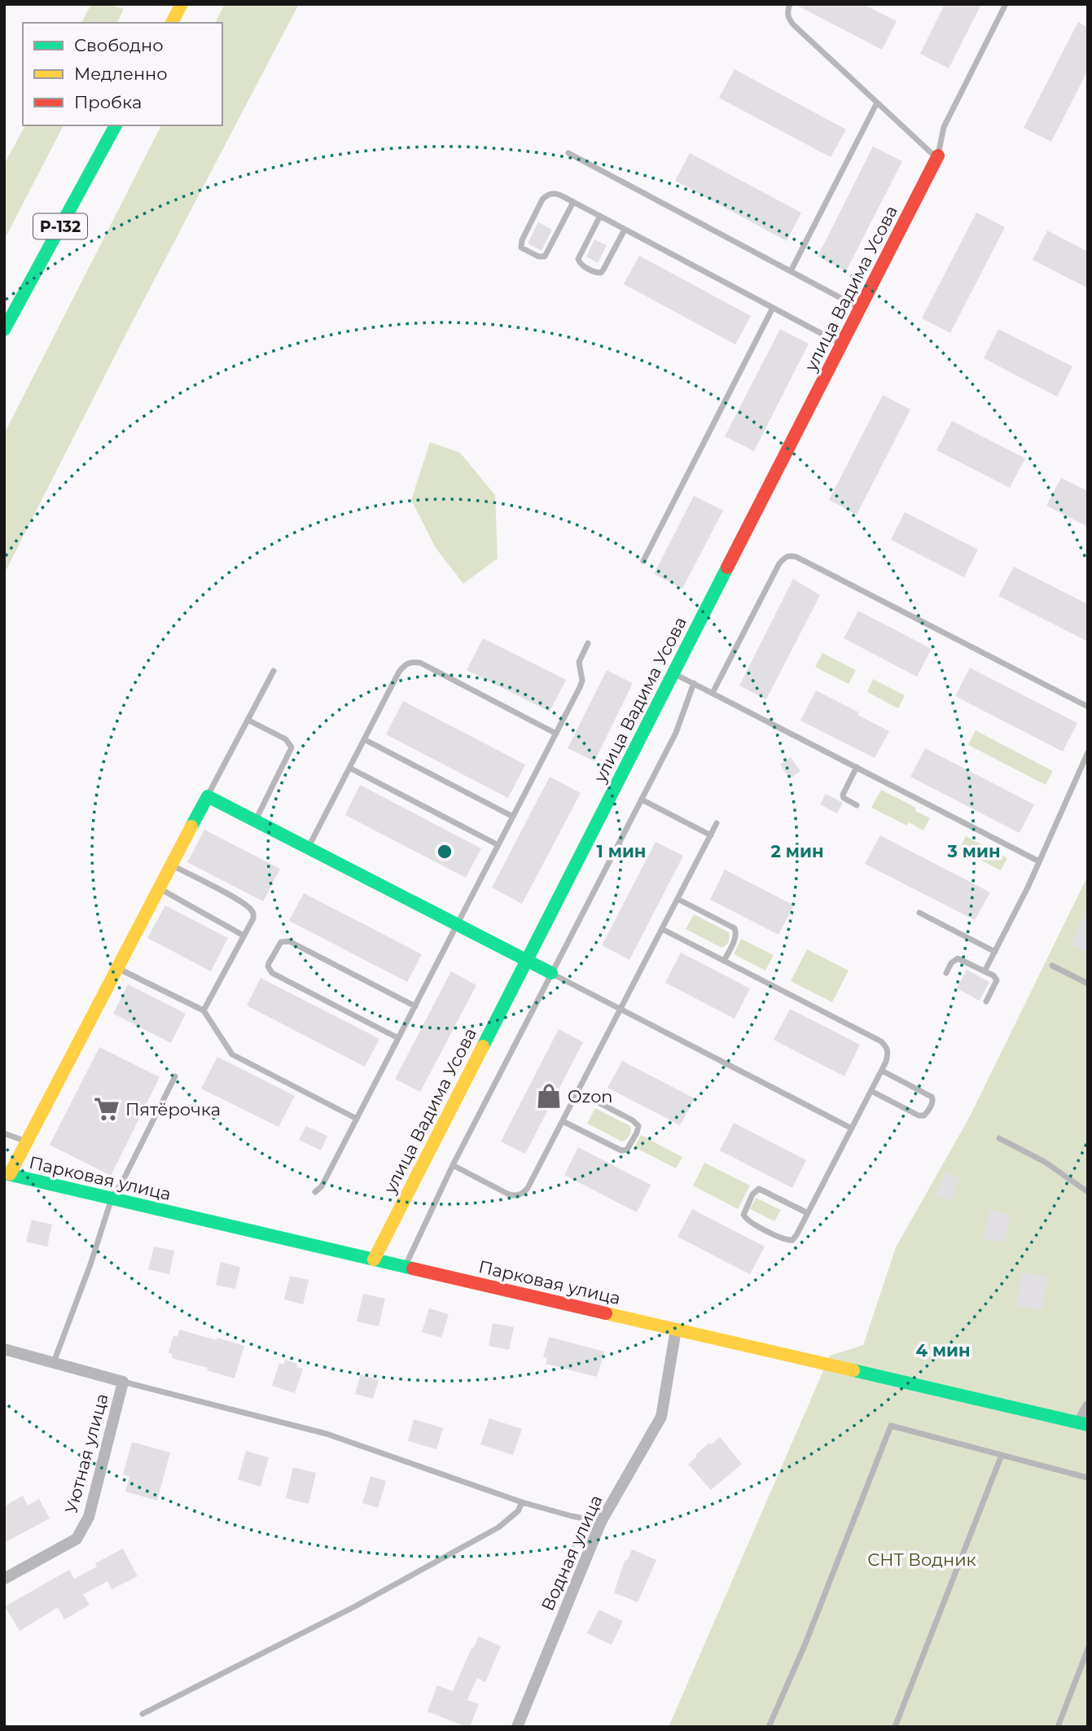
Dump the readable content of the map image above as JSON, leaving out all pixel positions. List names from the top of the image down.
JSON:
{
  "streets": {
    "street": [
      "Р-132",
      "улица Вадима Усова",
      "Парковая улица",
      "Уютная улица",
      "Водная улица"
    ]
  },
  "crossings": [
    ["улица Вадима Усова", "Парковая улица"],
    ["Парковая улица", "Водная улица"]
  ],
  "parks": ["СНТ Водник"],
  "places": {
    "shop": ["Ozon"],
    "supermarket": ["Пятёрочка"]
  },
  "legend": ["Свободно", "Медленно", "Пробка"],
  "rings": [
    "1 мин",
    "2 мин",
    "3 мин",
    "4 мин"
  ]
}
